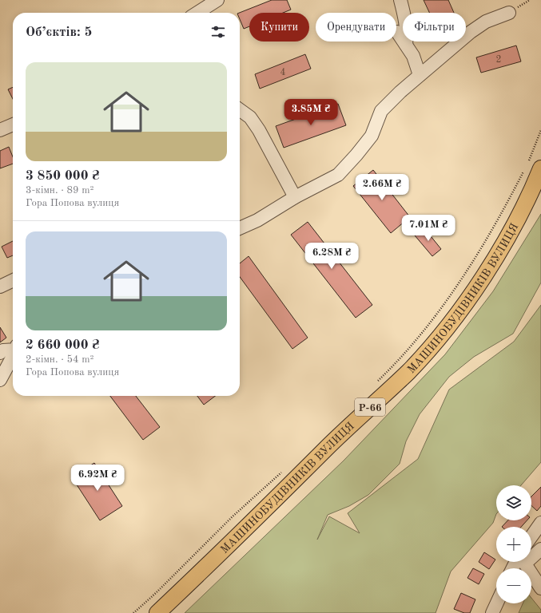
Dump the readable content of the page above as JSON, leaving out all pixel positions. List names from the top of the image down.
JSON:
{
  "streets": {
    "main road": ["МАШИНОБУДІВНИКІВ ВУЛИЦЯ", "Р-66"]
  },
  "house_numbers": ["2", "4"],
  "page": {
    "chip": ["Купити", "Орендувати", "Фільтри"],
    "heading": "Об’єктів: 5",
    "list": [
      {
        "name": "3 850 000 ₴",
        "note": "3-кімн. · 89 m² · Гора Попова вулиця"
      },
      {
        "name": "2 660 000 ₴",
        "note": "2-кімн. · 54 m² · Гора Попова вулиця"
      }
    ],
    "price": [
      "3.85M ₴",
      "2.66M ₴",
      "7.01M ₴",
      "6.28M ₴",
      "6.92M ₴"
    ],
    "map_buttons": ["+", "−"]
  }
}
